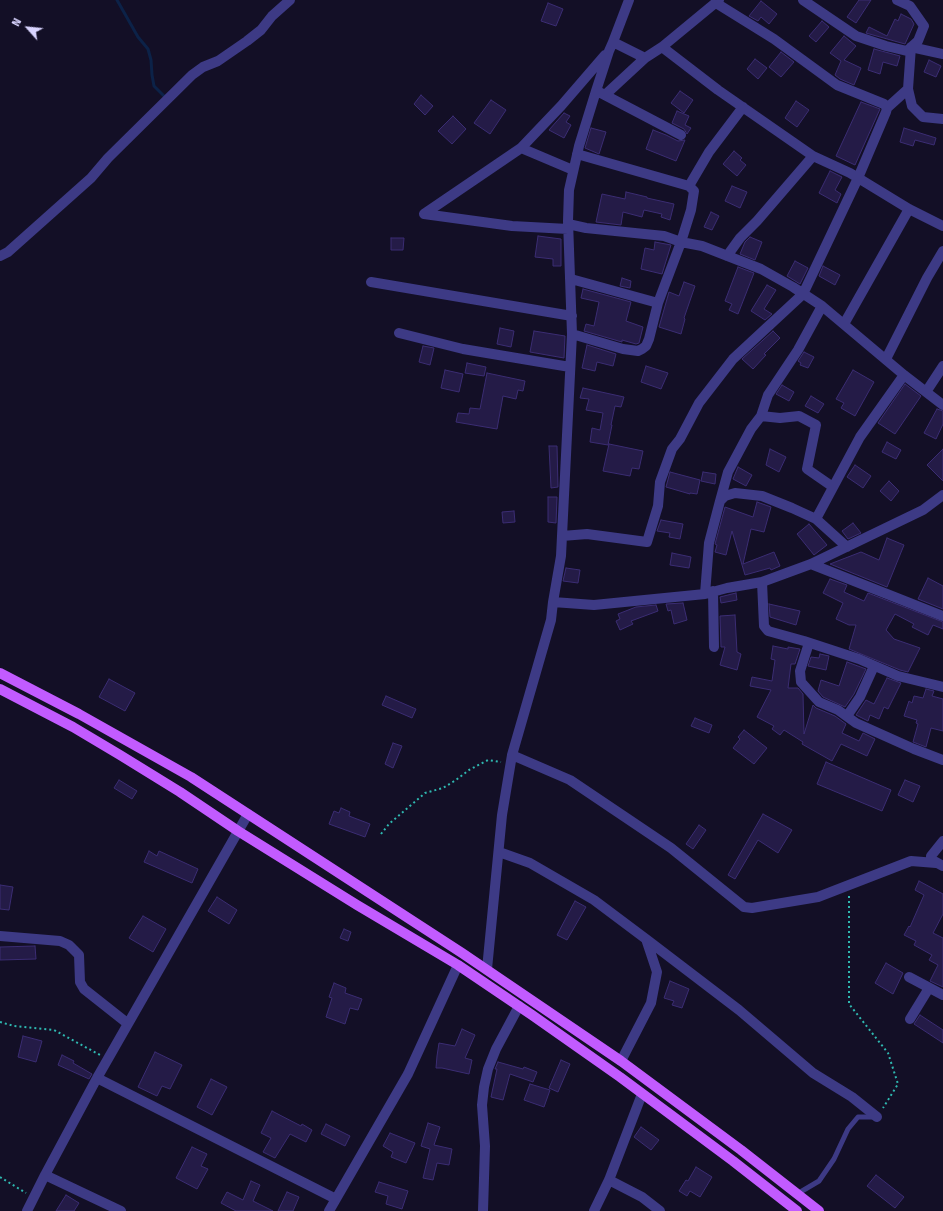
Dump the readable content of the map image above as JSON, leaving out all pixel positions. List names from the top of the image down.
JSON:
{
  "north": "top left"
}
